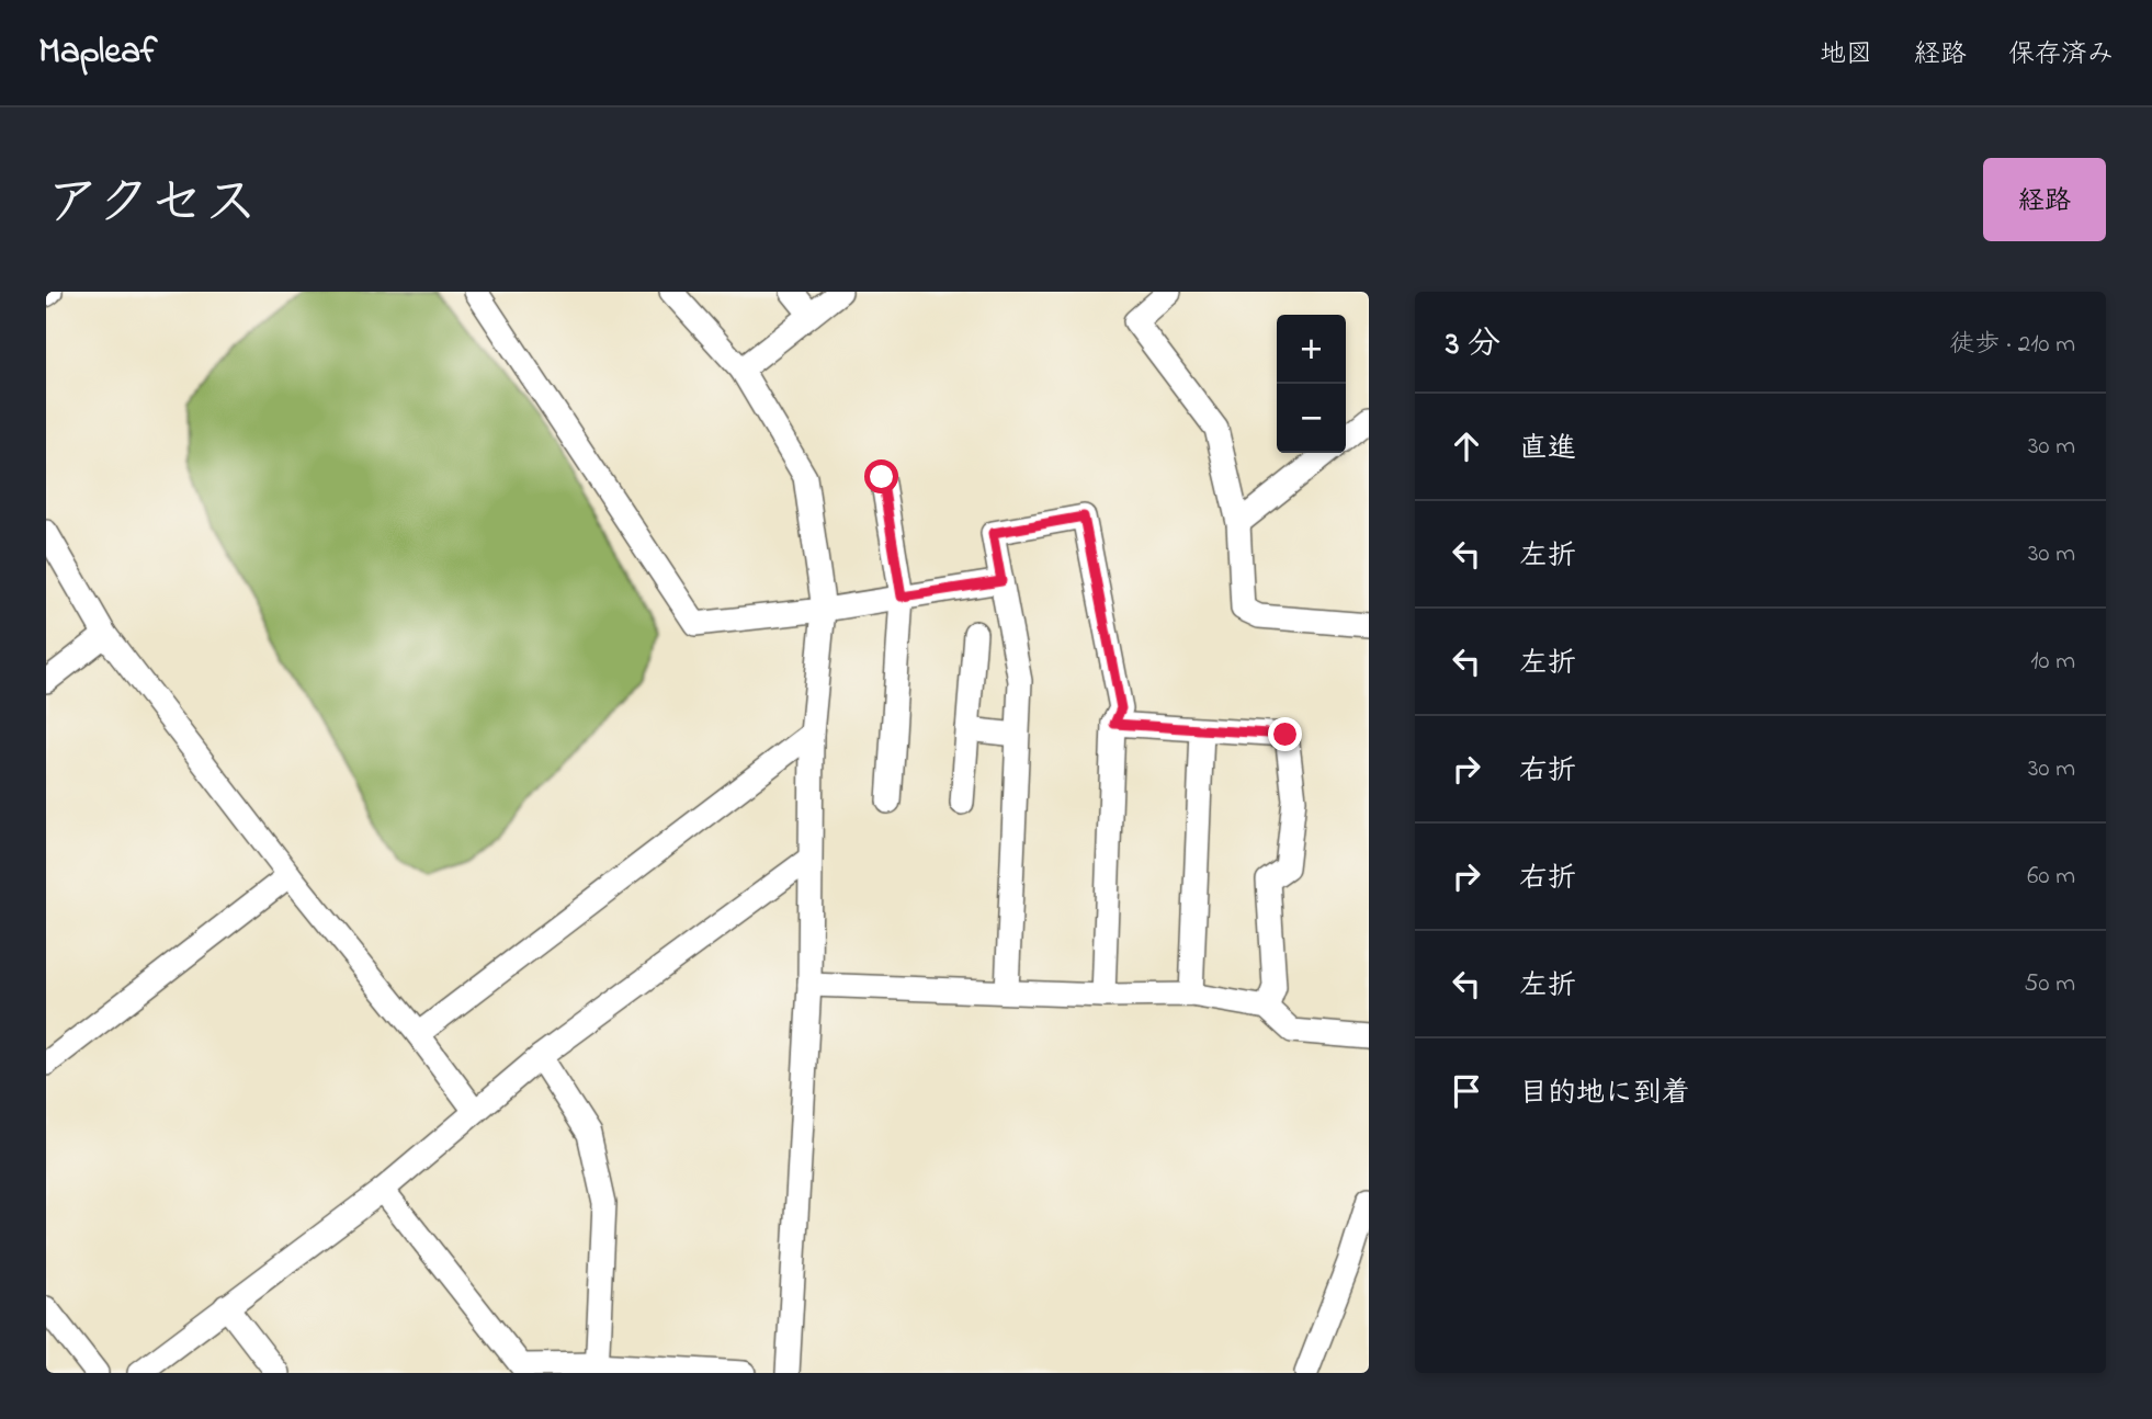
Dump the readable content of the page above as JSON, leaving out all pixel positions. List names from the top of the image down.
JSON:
{
  "page": {
    "header": "Mapleaf",
    "nav": ["地図", "経路", "保存済み"],
    "title": "アクセス",
    "buttons": "経路",
    "heading": ["3 分", "徒歩 · 210 m"],
    "map_buttons": ["+", "−"],
    "list": [
      ["直進", "30 m"],
      ["左折", "30 m"],
      ["左折", "10 m"],
      ["右折", "30 m"],
      ["右折", "60 m"],
      ["左折", "50 m"],
      "目的地に到着"
    ]
  }
}
